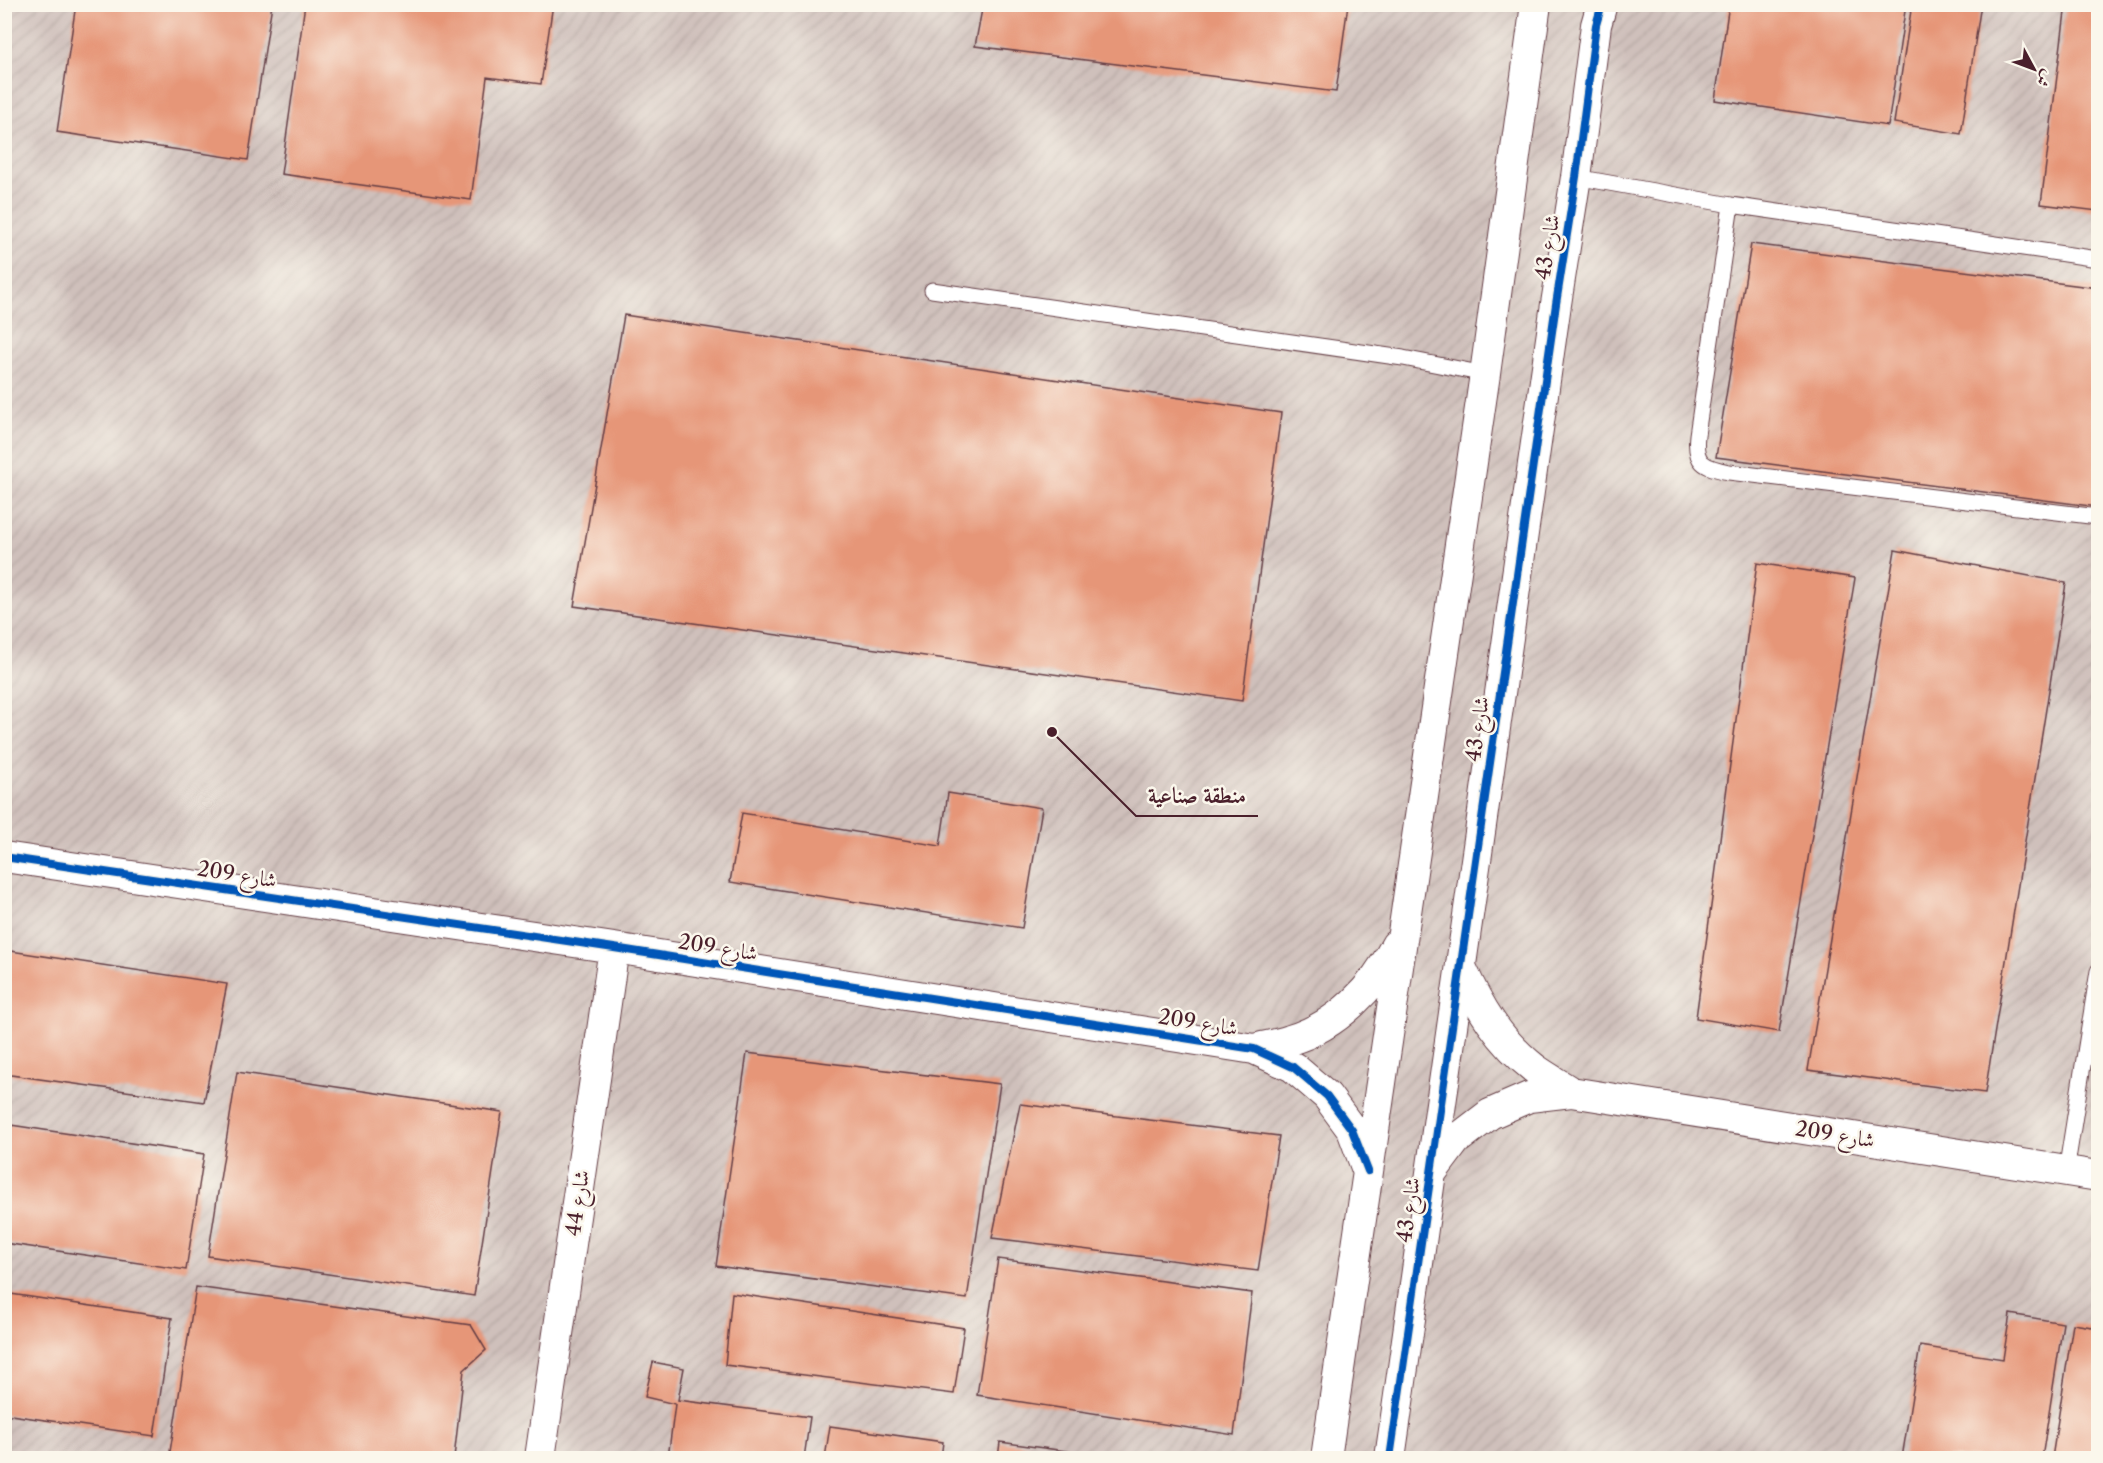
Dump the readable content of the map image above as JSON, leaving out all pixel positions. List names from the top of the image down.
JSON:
{
  "streets": {
    "street": ["شارع 43", "شارع 209", "شارع 44"]
  },
  "crossings": [
    ["شارع 43", "شارع 209"],
    ["شارع 209", "شارع 44"]
  ],
  "places": ["منطقة صناعية"],
  "north": "bottom right"
}
